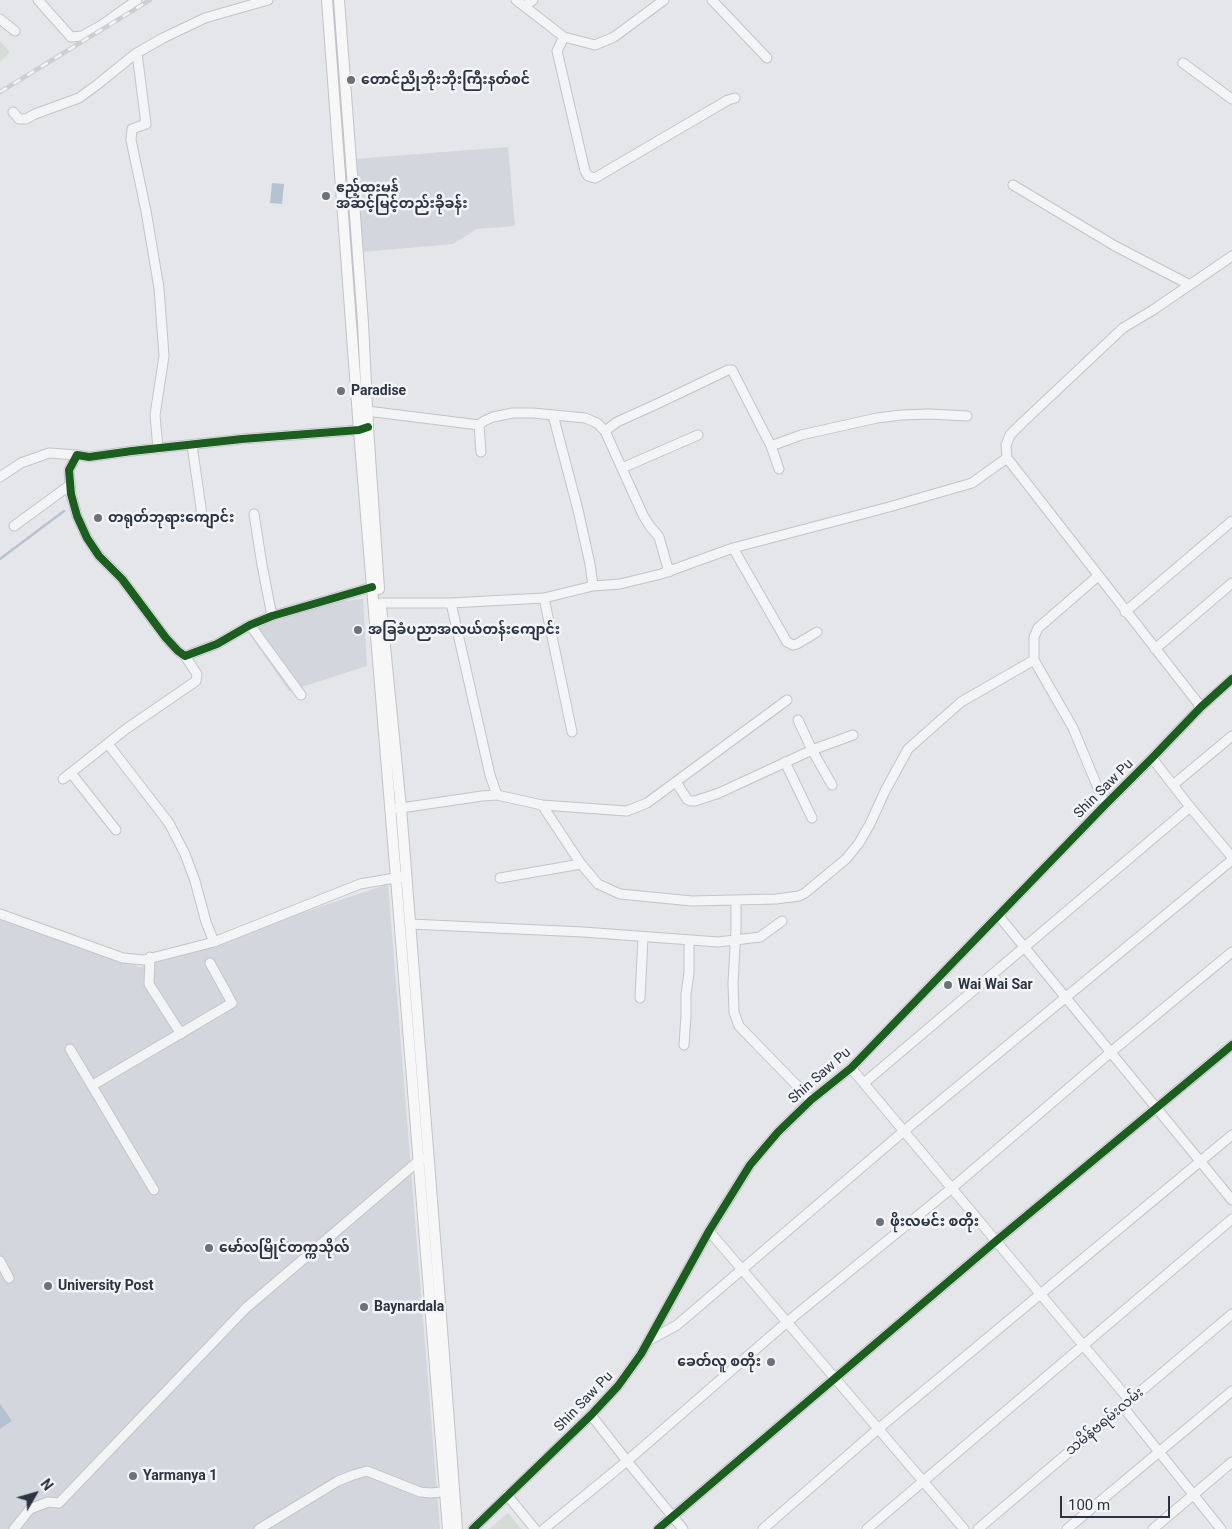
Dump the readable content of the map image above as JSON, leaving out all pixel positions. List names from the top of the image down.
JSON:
{
  "streets": {
    "street": ["Shin Saw Pu", "သမိန်ဗရမ်းလမ်း"]
  },
  "places": [
    "တောင်ညိုဘိုးဘိုးကြီးနတ်စင်",
    "ဧည့်ထူးမွန် အဆင့်မြင့်တည်းခိုခန်း",
    "Paradise",
    "တရုတ်ဘုရားကျောင်း",
    "အခြခံပညာအလယ်တန်းကျောင်း",
    "Wai Wai Sar",
    "ဖိုးလမင်း စတိုး",
    "မော်လမြိုင်တက္ကသိုလ်",
    "University Post",
    "Baynardala",
    "ခေတ်လူ စတိုး",
    "Yarmanya 1"
  ],
  "scale_bar": "100 m",
  "north": "top right"
}
